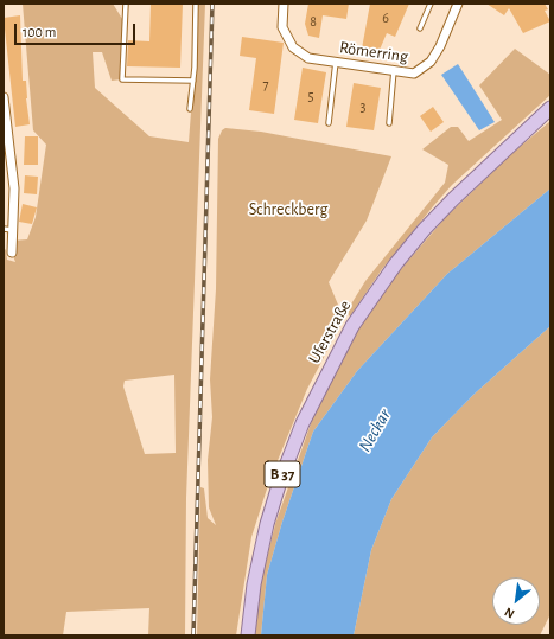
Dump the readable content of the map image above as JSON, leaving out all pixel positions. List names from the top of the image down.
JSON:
{
  "streets": {
    "main road": ["Uferstraße", "B 37"],
    "street": ["Römerring"]
  },
  "water": ["Neckar"],
  "parks": ["Schreckberg"],
  "house_numbers": [
    "6",
    "8",
    "7",
    "5",
    "3"
  ],
  "scale_bar": "100 m",
  "north": "bottom left"
}
